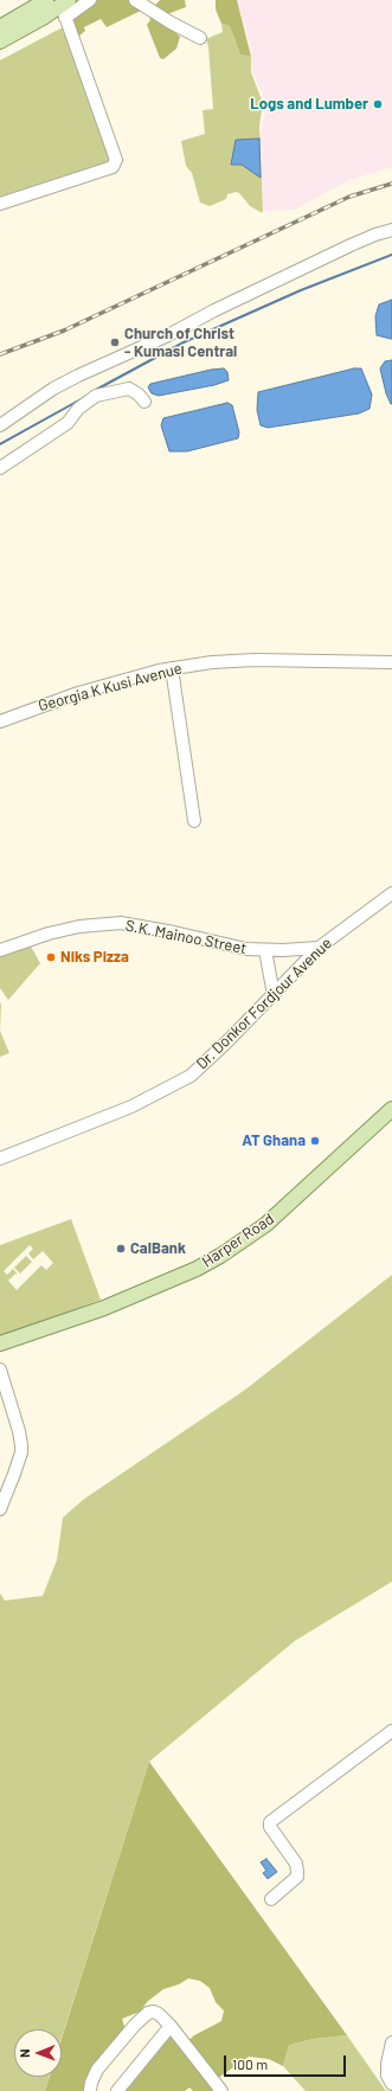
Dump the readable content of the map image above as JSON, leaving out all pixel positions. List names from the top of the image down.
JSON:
{
  "streets": {
    "main road": ["Harper Road"],
    "street": ["Georgia K Kusi Avenue", "S.K. Mainoo Street", "Dr. Donkor Fordjour Avenue"]
  },
  "crossings": [
    ["S.K. Mainoo Street", "Dr. Donkor Fordjour Avenue"]
  ],
  "places": [
    "Logs and Lumber",
    "Church of Christ - Kumasi Central",
    "Niks Pizza",
    "AT Ghana",
    "CalBank"
  ],
  "scale_bar": "100 m",
  "north": "left"
}
